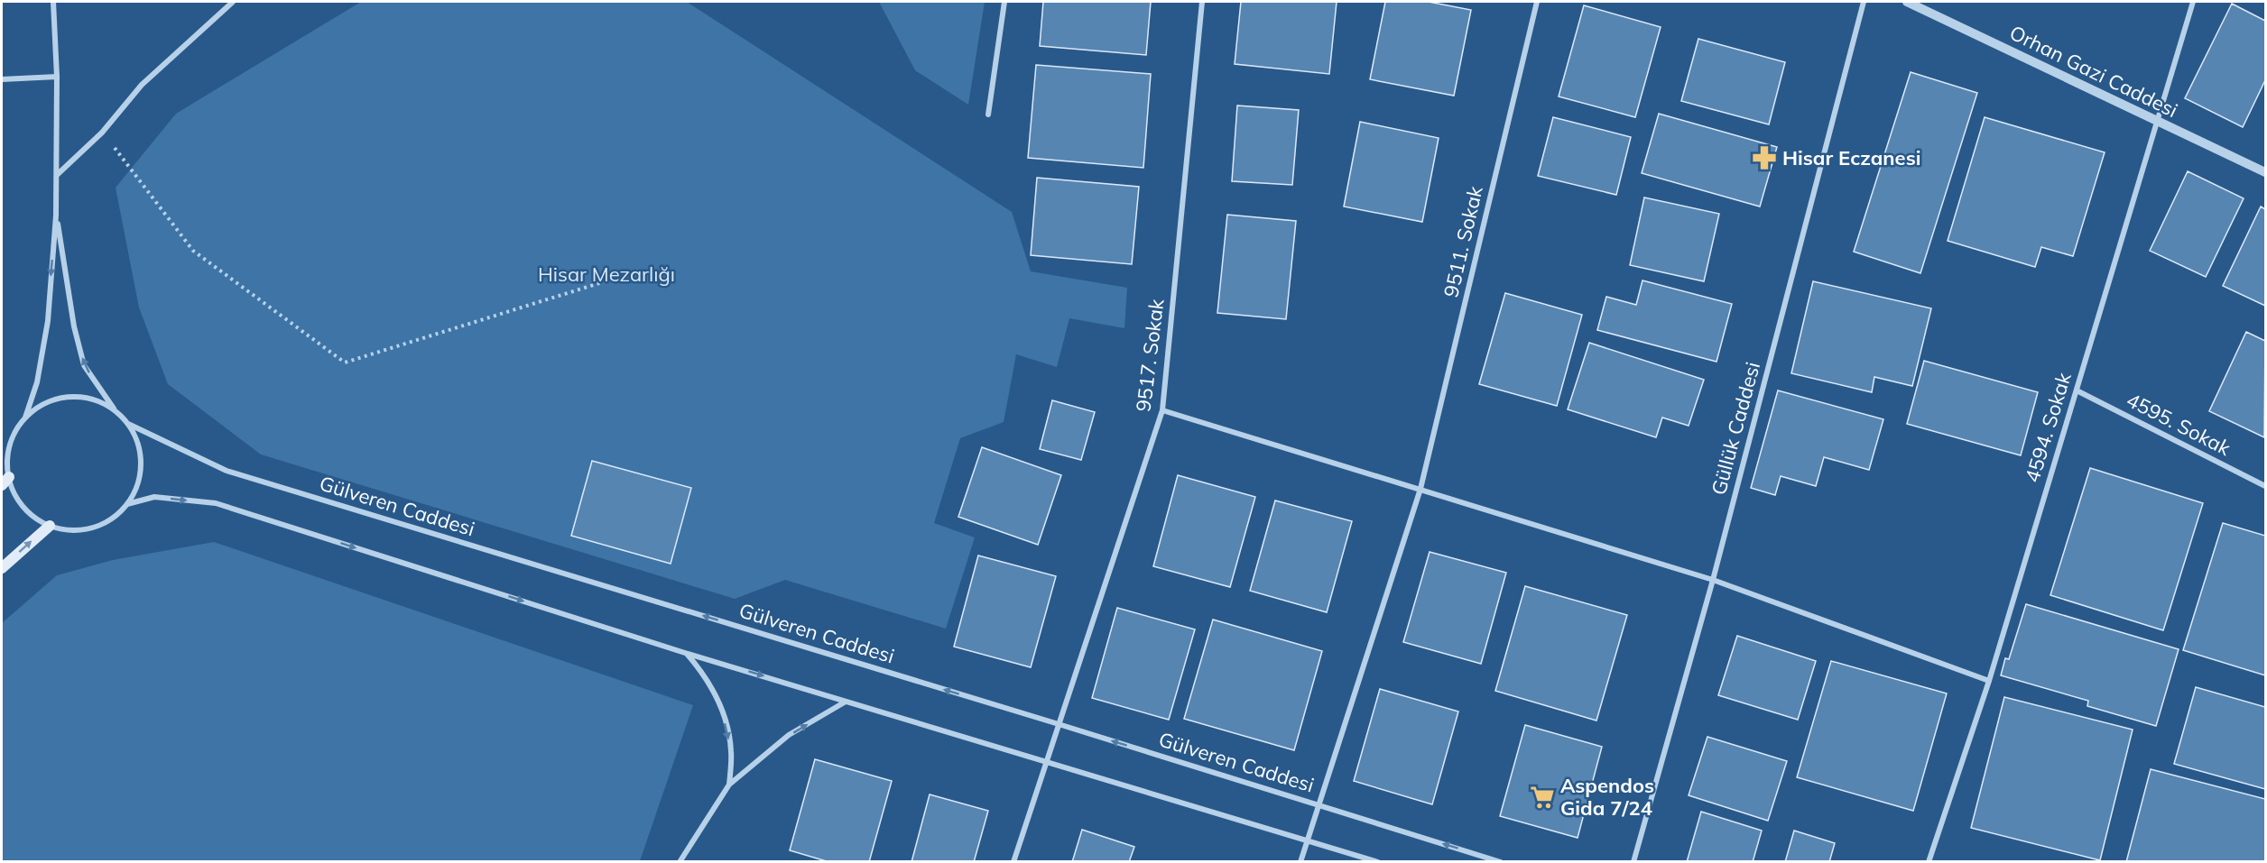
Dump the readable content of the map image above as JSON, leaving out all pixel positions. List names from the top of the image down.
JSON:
{
  "streets": {
    "street": [
      "Orhan Gazi Caddesi",
      "9511. Sokak",
      "9517. Sokak",
      "4595. Sokak",
      "4594. Sokak",
      "Güllük Caddesi",
      "Gülveren Caddesi"
    ]
  },
  "crossings": [
    ["Orhan Gazi Caddesi", "4594. Sokak"],
    ["9511. Sokak", "Gülveren Caddesi"],
    ["9517. Sokak", "Gülveren Caddesi"],
    ["4595. Sokak", "4594. Sokak"]
  ],
  "parks": ["Hisar Mezarlığı"],
  "places": {
    "pharmacy": ["Hisar Eczanesi"],
    "supermarket": ["Aspendos Gida 7/24"]
  }
}
